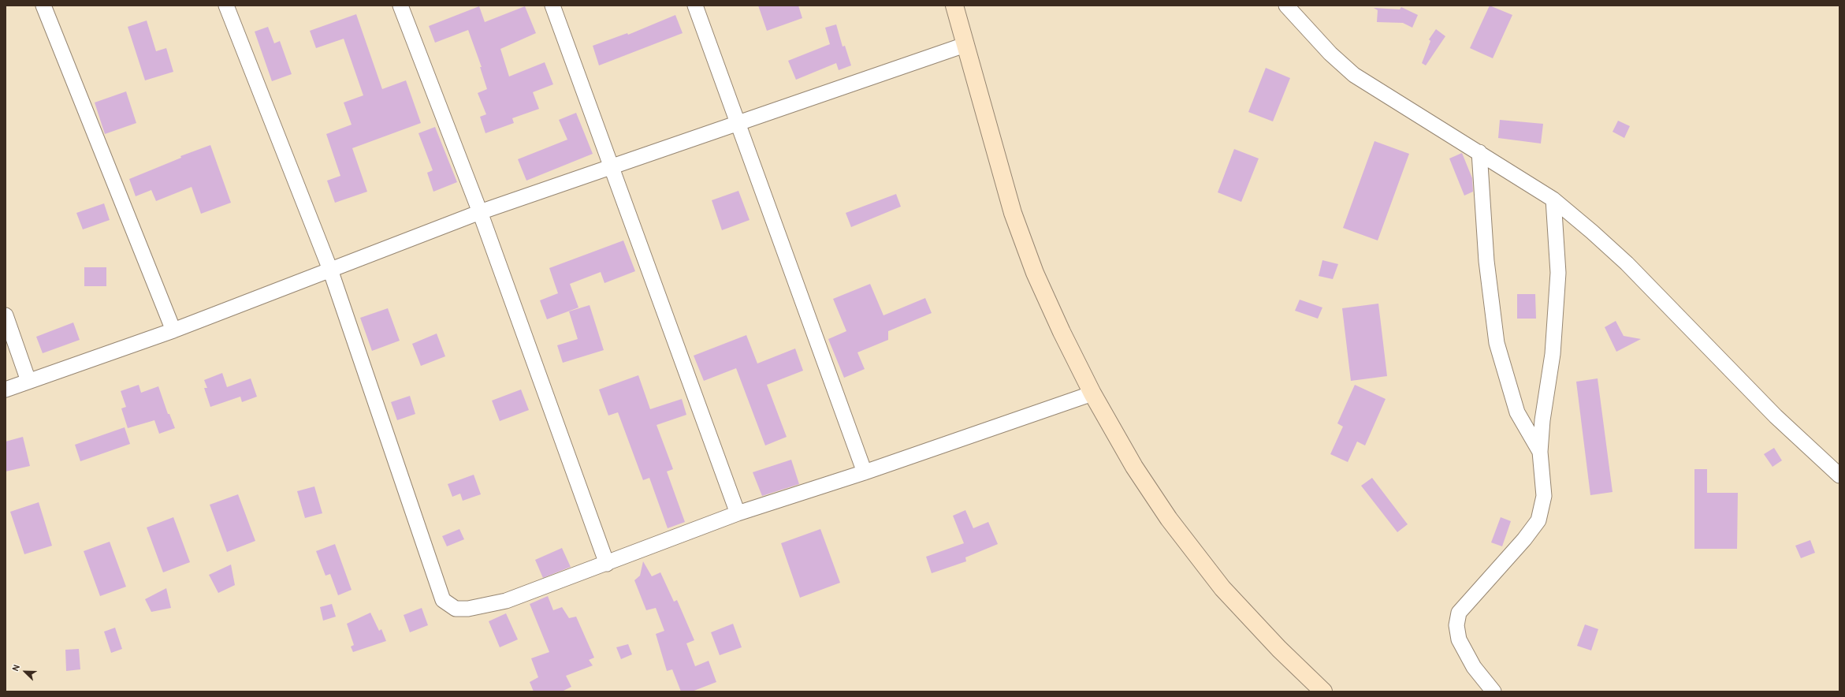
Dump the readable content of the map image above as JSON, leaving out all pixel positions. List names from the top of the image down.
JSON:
{
  "north": "top left"
}
